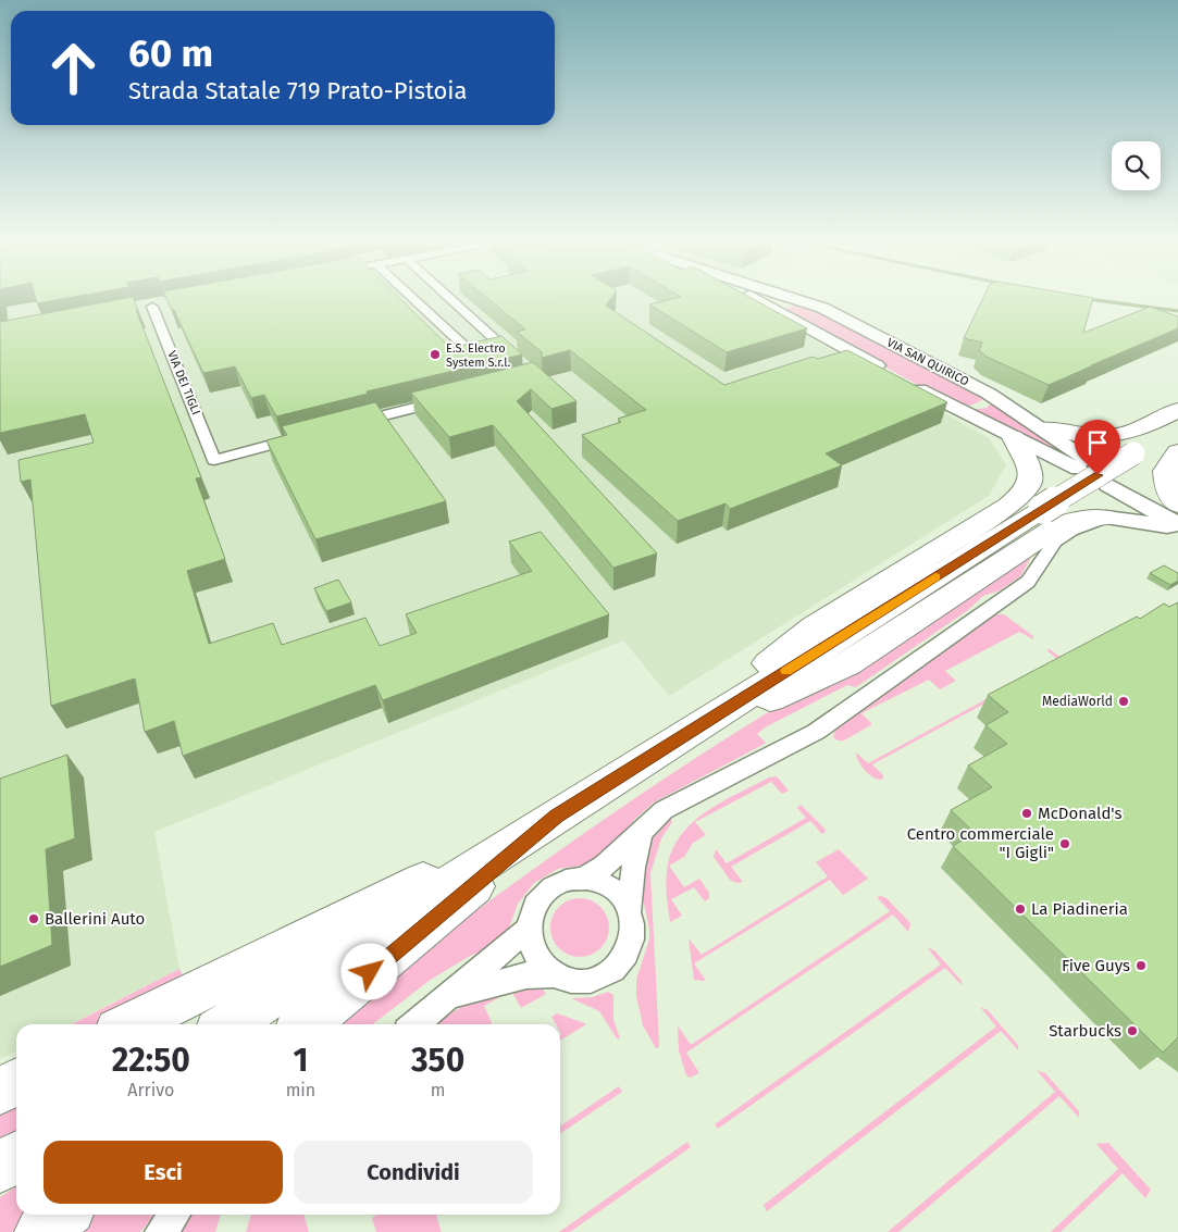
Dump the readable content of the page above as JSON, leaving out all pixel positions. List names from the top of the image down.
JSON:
{
  "streets": {
    "street": ["VIA SAN QUIRICO", "VIA DEI TIGLI"]
  },
  "places": [
    "E.S. Electro System S.r.l.",
    "MediaWorld",
    "McDonald's",
    "Centro commerciale \"I Gigli\"",
    "La Piadineria",
    "Ballerini Auto",
    "Five Guys",
    "Starbucks"
  ],
  "page": {
    "turn": ["60 m", "Strada Statale 719 Prato-Pistoia"],
    "eta": [
      "22:50",
      "Arrivo",
      "1",
      "min",
      "350",
      "m"
    ],
    "buttons": ["Esci", "Condividi"]
  }
}
